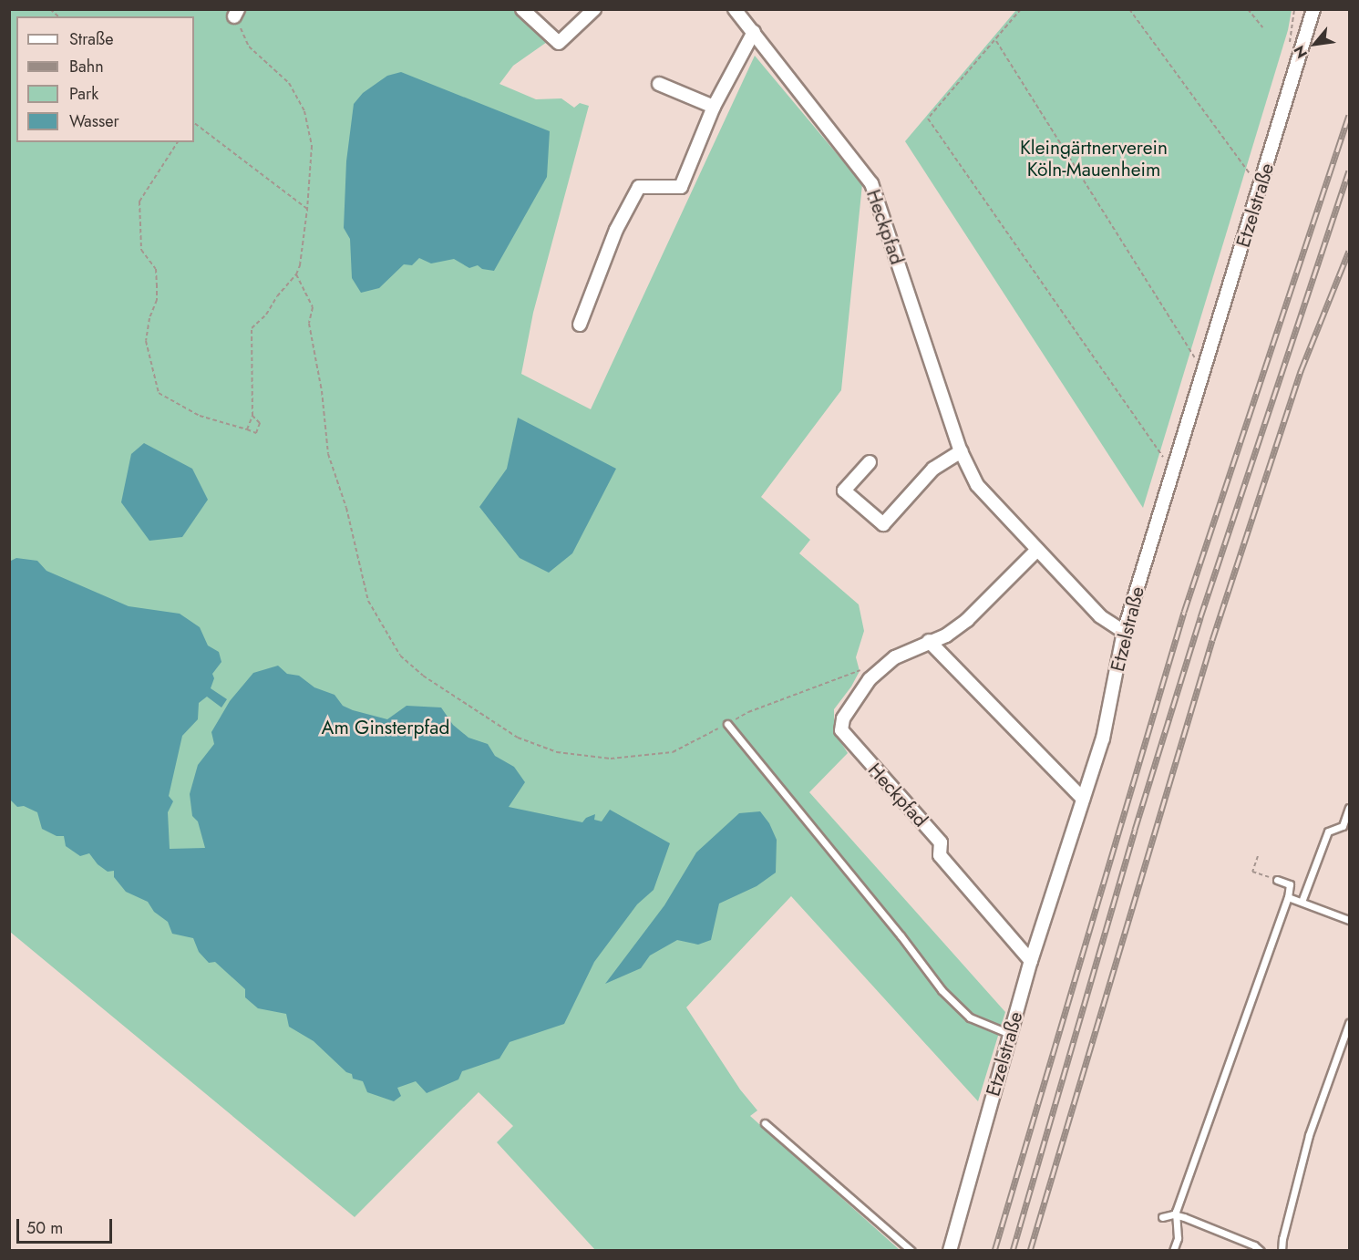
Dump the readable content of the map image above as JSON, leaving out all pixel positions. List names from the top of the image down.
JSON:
{
  "streets": {
    "street": ["Etzelstraße", "Heckpfad"]
  },
  "crossings": [
    ["Etzelstraße", "Heckpfad"]
  ],
  "parks": ["Kleingärtnerverein Köln-Mauenheim", "Am Ginsterpfad"],
  "legend": [
    "Straße",
    "Bahn",
    "Park",
    "Wasser"
  ],
  "scale_bar": "50 m",
  "north": "bottom left"
}
